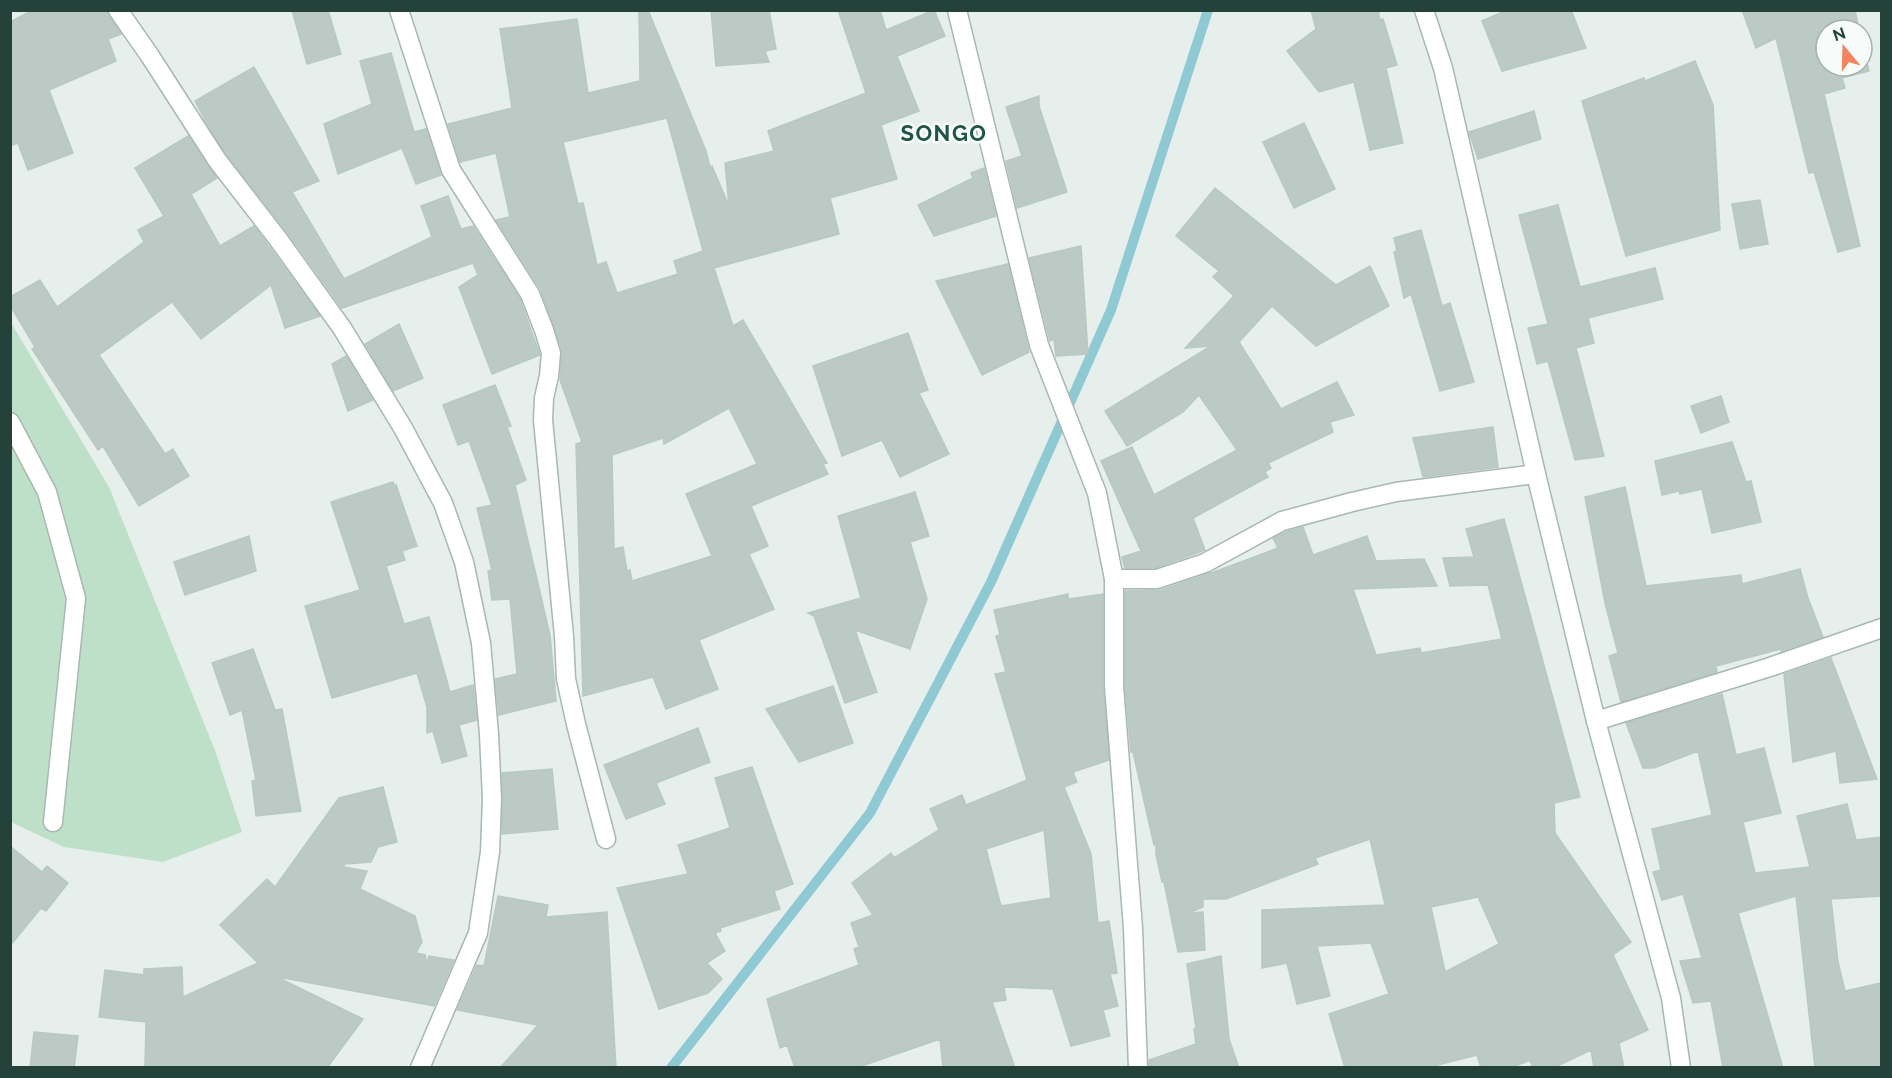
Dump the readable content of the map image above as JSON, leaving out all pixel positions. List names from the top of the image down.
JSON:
{
  "districts": ["SONGO"],
  "north": "top"
}
